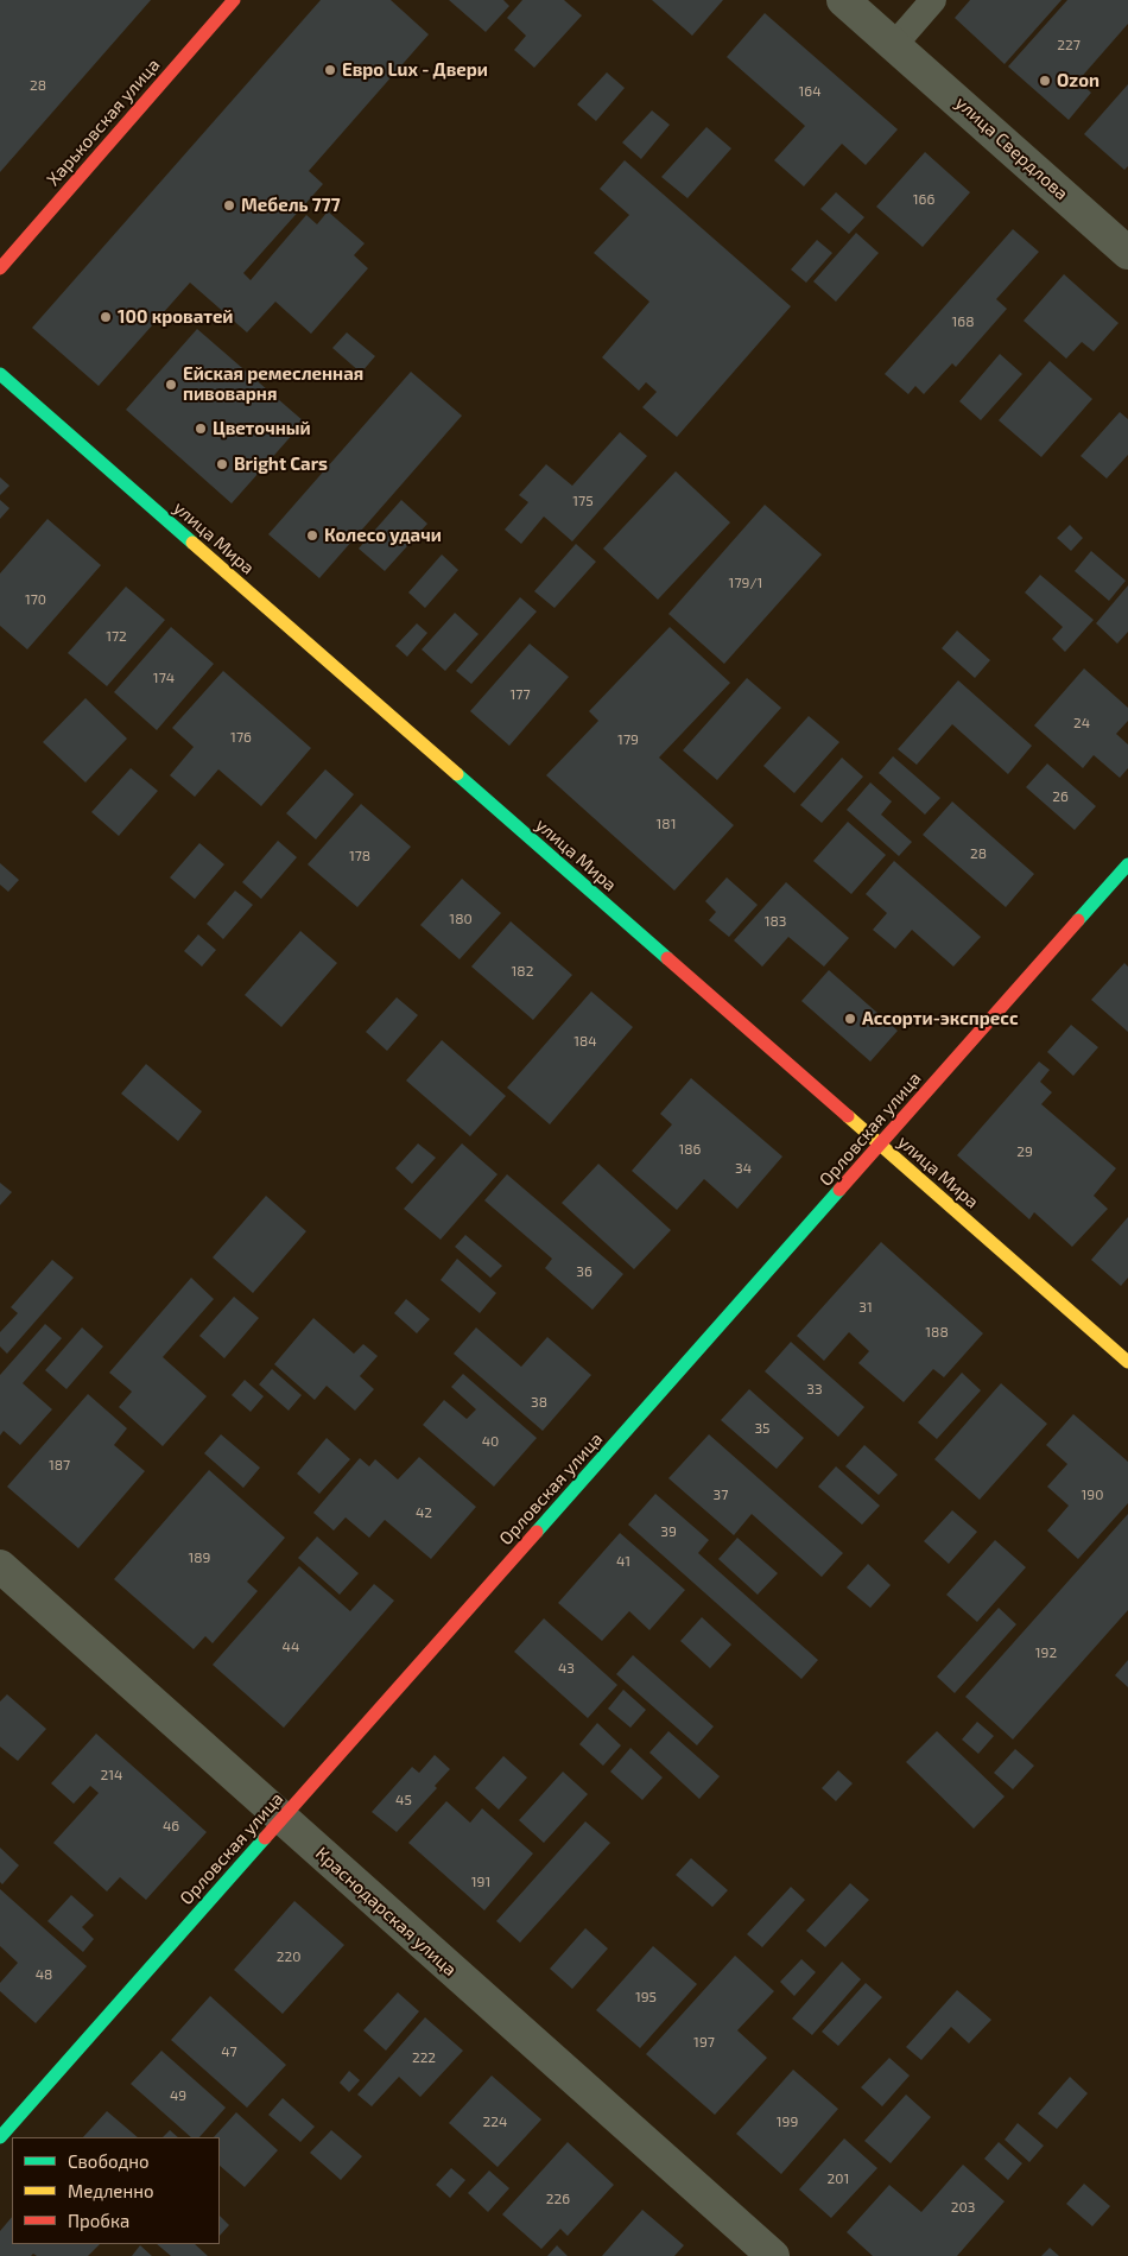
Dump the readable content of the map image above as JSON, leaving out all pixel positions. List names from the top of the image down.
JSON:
{
  "streets": {
    "street": [
      "Харьковская улица",
      "улица Свердлова",
      "улица Мира",
      "Орловская улица",
      "Краснодарская улица"
    ]
  },
  "crossings": [
    ["улица Мира", "Орловская улица"],
    ["Орловская улица", "Краснодарская улица"]
  ],
  "places": [
    "Евро Lux - Двери",
    "Ozon",
    "Мебель 777",
    "100 кроватей",
    "Ейская ремесленная пивоварня",
    "Цветочный",
    "Bright Cars",
    "Колесо удачи",
    "Ассорти-экспресс"
  ],
  "house_numbers": [
    "227",
    "28",
    "164",
    "166",
    "168",
    "175",
    "179/1",
    "170",
    "172",
    "174",
    "177",
    "24",
    "176",
    "179",
    "26",
    "181",
    "28",
    "178",
    "180",
    "183",
    "182",
    "184",
    "186",
    "29",
    "34",
    "36",
    "31",
    "188",
    "33",
    "38",
    "35",
    "40",
    "187",
    "37",
    "190",
    "42",
    "39",
    "189",
    "41",
    "44",
    "192",
    "43",
    "214",
    "45",
    "46",
    "191",
    "220",
    "48",
    "195",
    "197",
    "47",
    "222",
    "49",
    "224",
    "199",
    "201",
    "226",
    "203"
  ],
  "legend": ["Свободно", "Медленно", "Пробка"]
}
